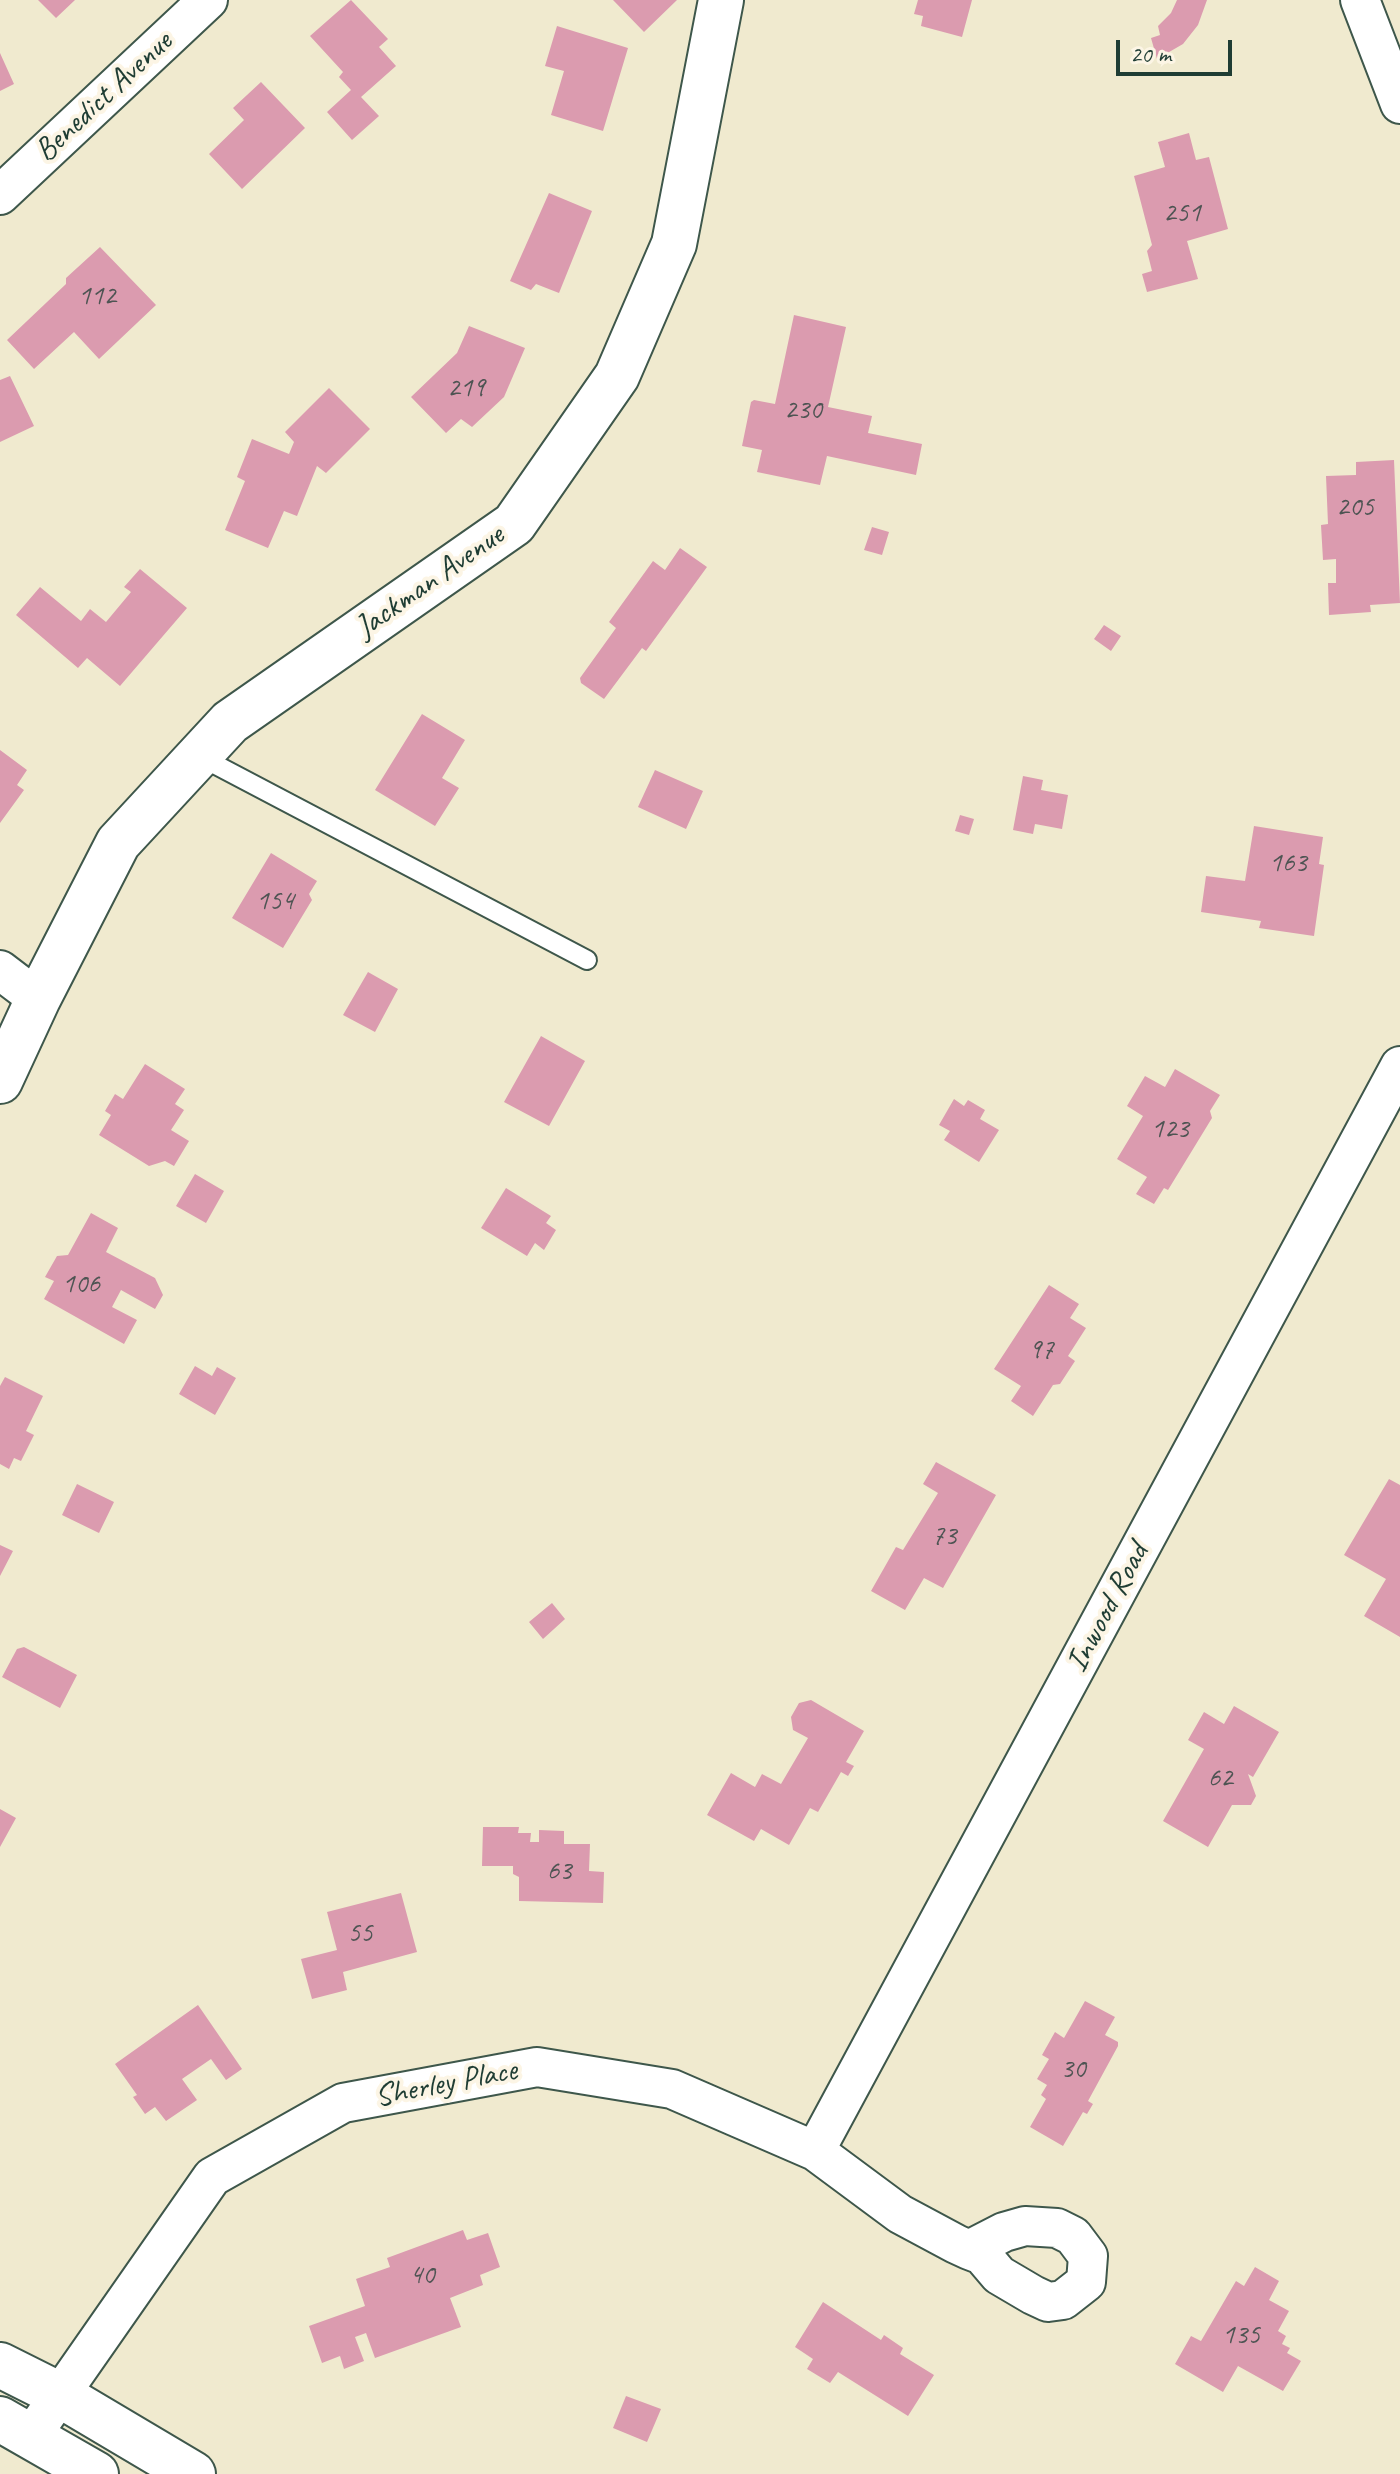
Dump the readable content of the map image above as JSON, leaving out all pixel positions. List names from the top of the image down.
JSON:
{
  "streets": {
    "street": [
      "Benedict Avenue",
      "Jackman Avenue",
      "Inwood Road",
      "Sherley Place"
    ]
  },
  "crossings": [
    ["Inwood Road", "Sherley Place"]
  ],
  "house_numbers": [
    "251",
    "112",
    "219",
    "230",
    "205",
    "163",
    "154",
    "123",
    "106",
    "97",
    "73",
    "62",
    "63",
    "55",
    "30",
    "40",
    "135"
  ],
  "scale_bar": "20 m"
}
